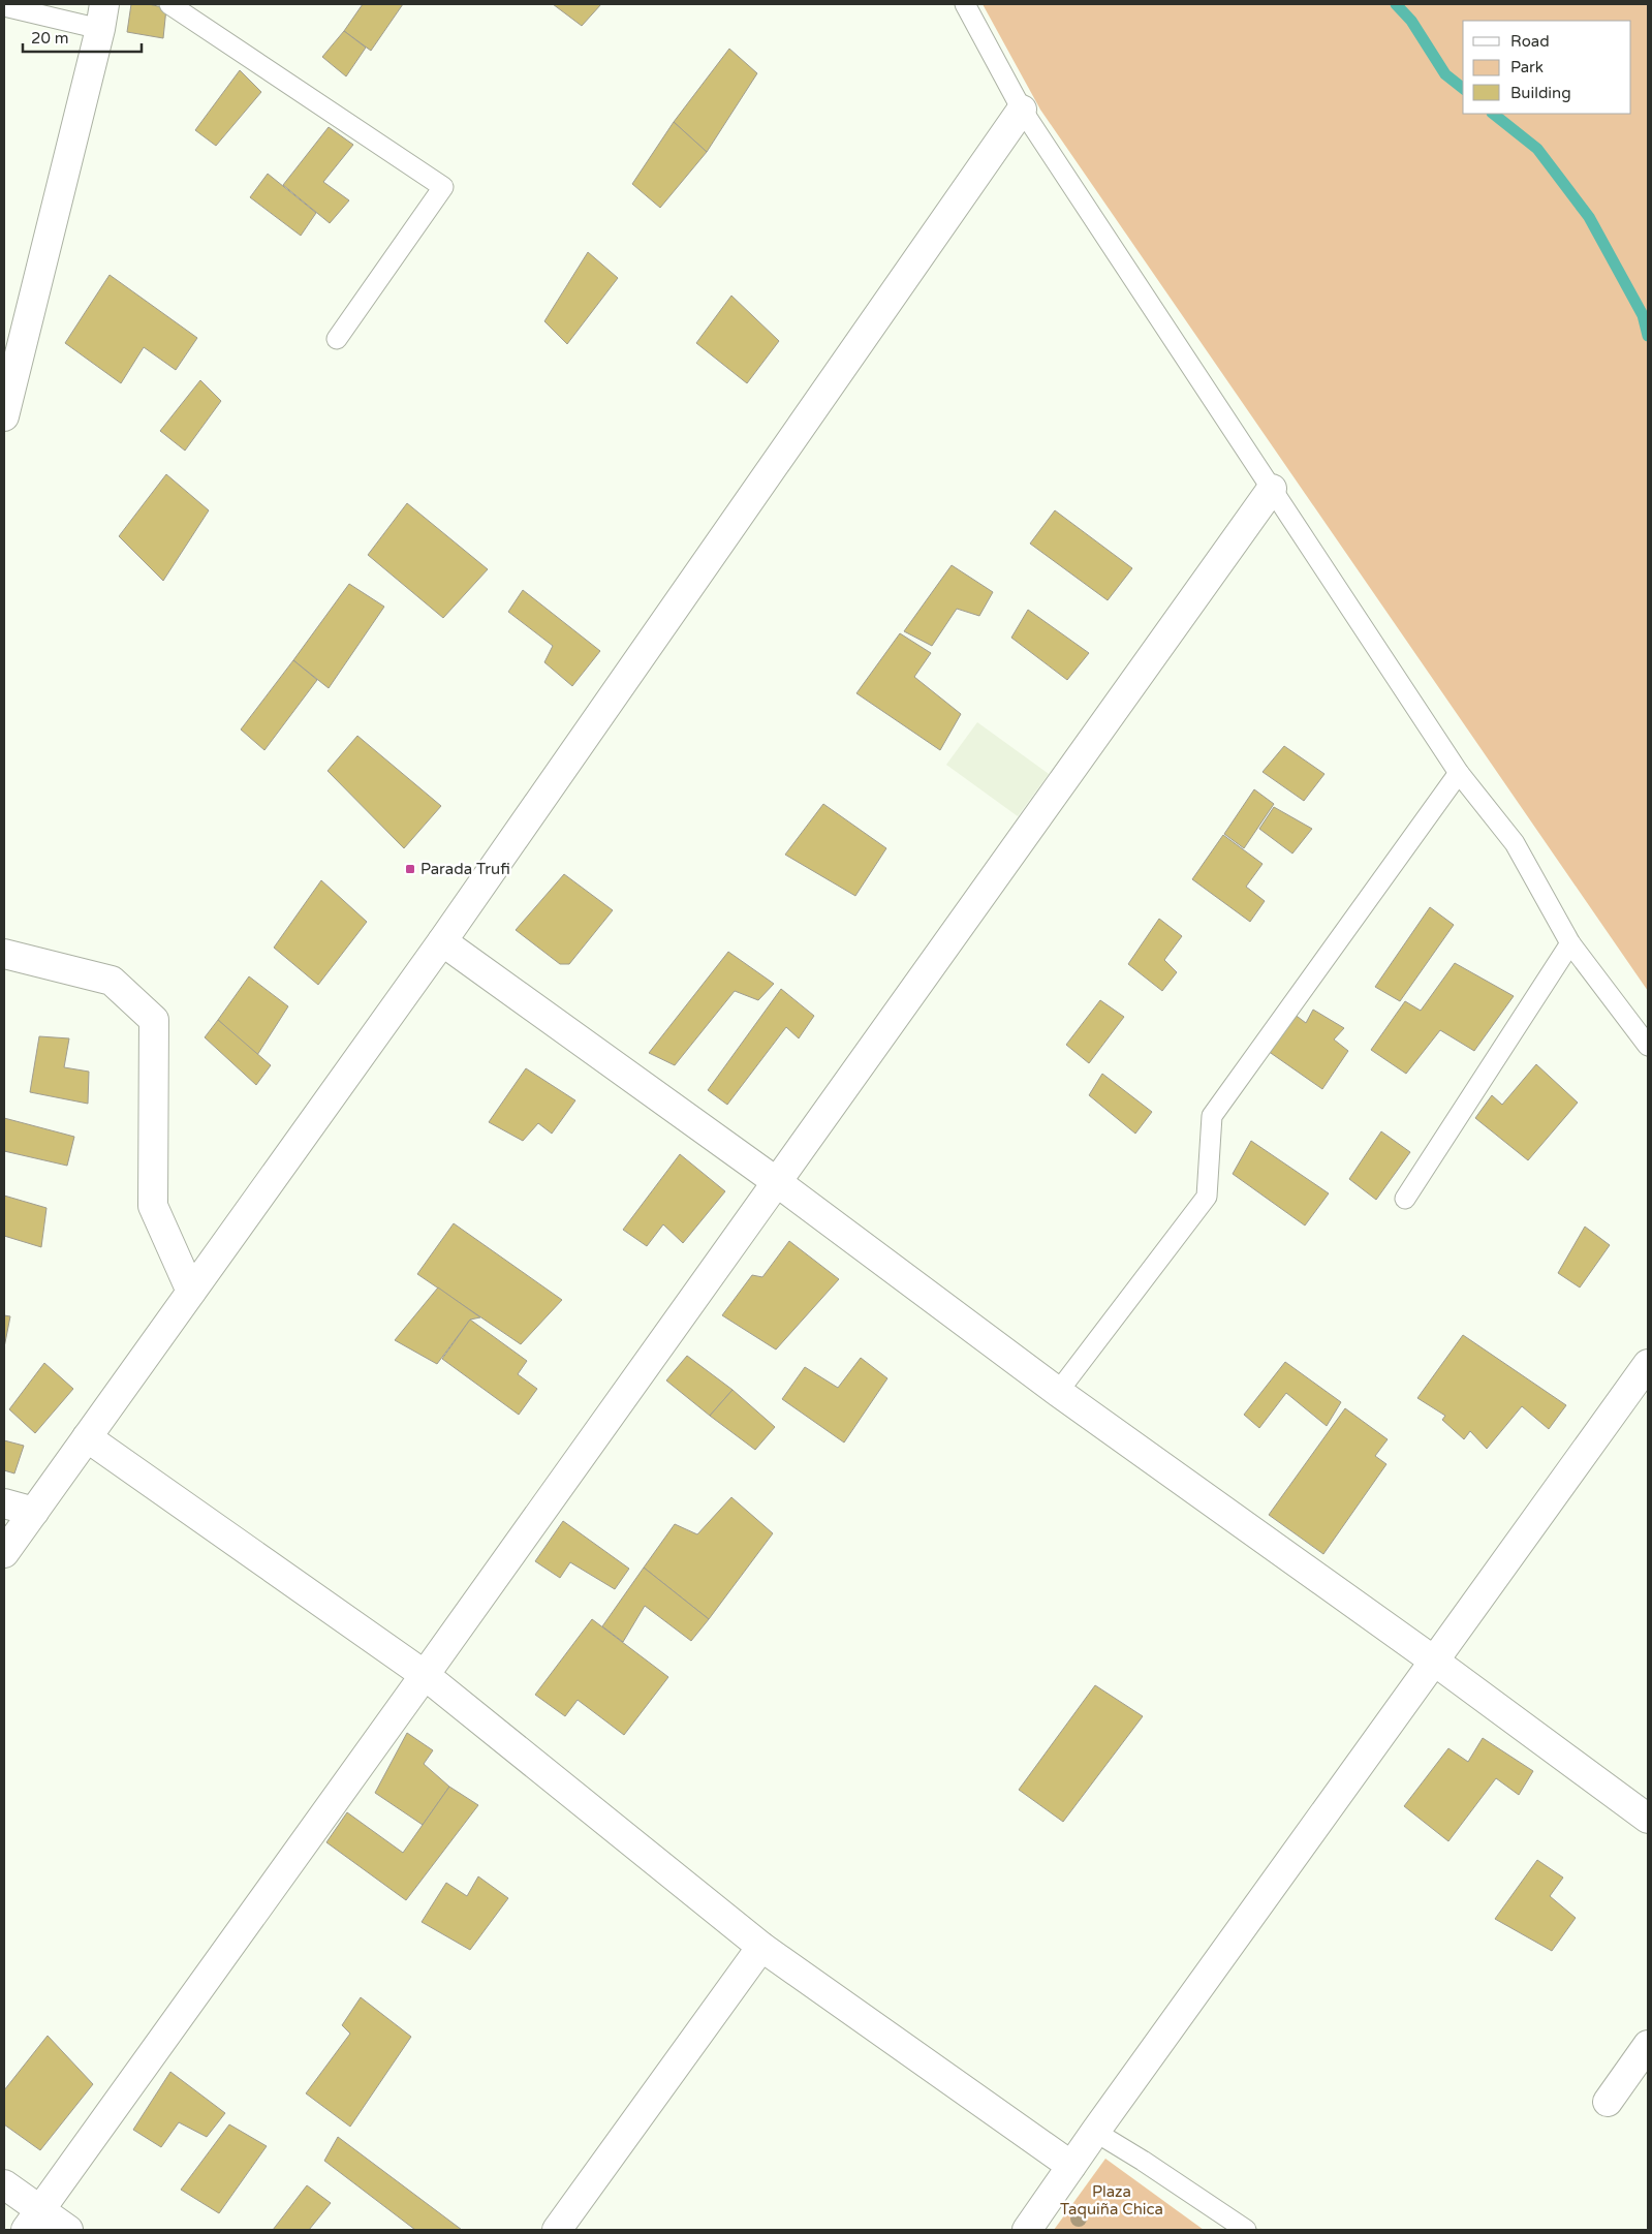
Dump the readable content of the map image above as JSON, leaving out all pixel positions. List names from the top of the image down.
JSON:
{
  "parks": ["Plaza Taquiña Chica"],
  "places": {
    "transit": ["Parada Trufi"]
  },
  "legend": ["Road", "Park", "Building"],
  "scale_bar": "20 m"
}
